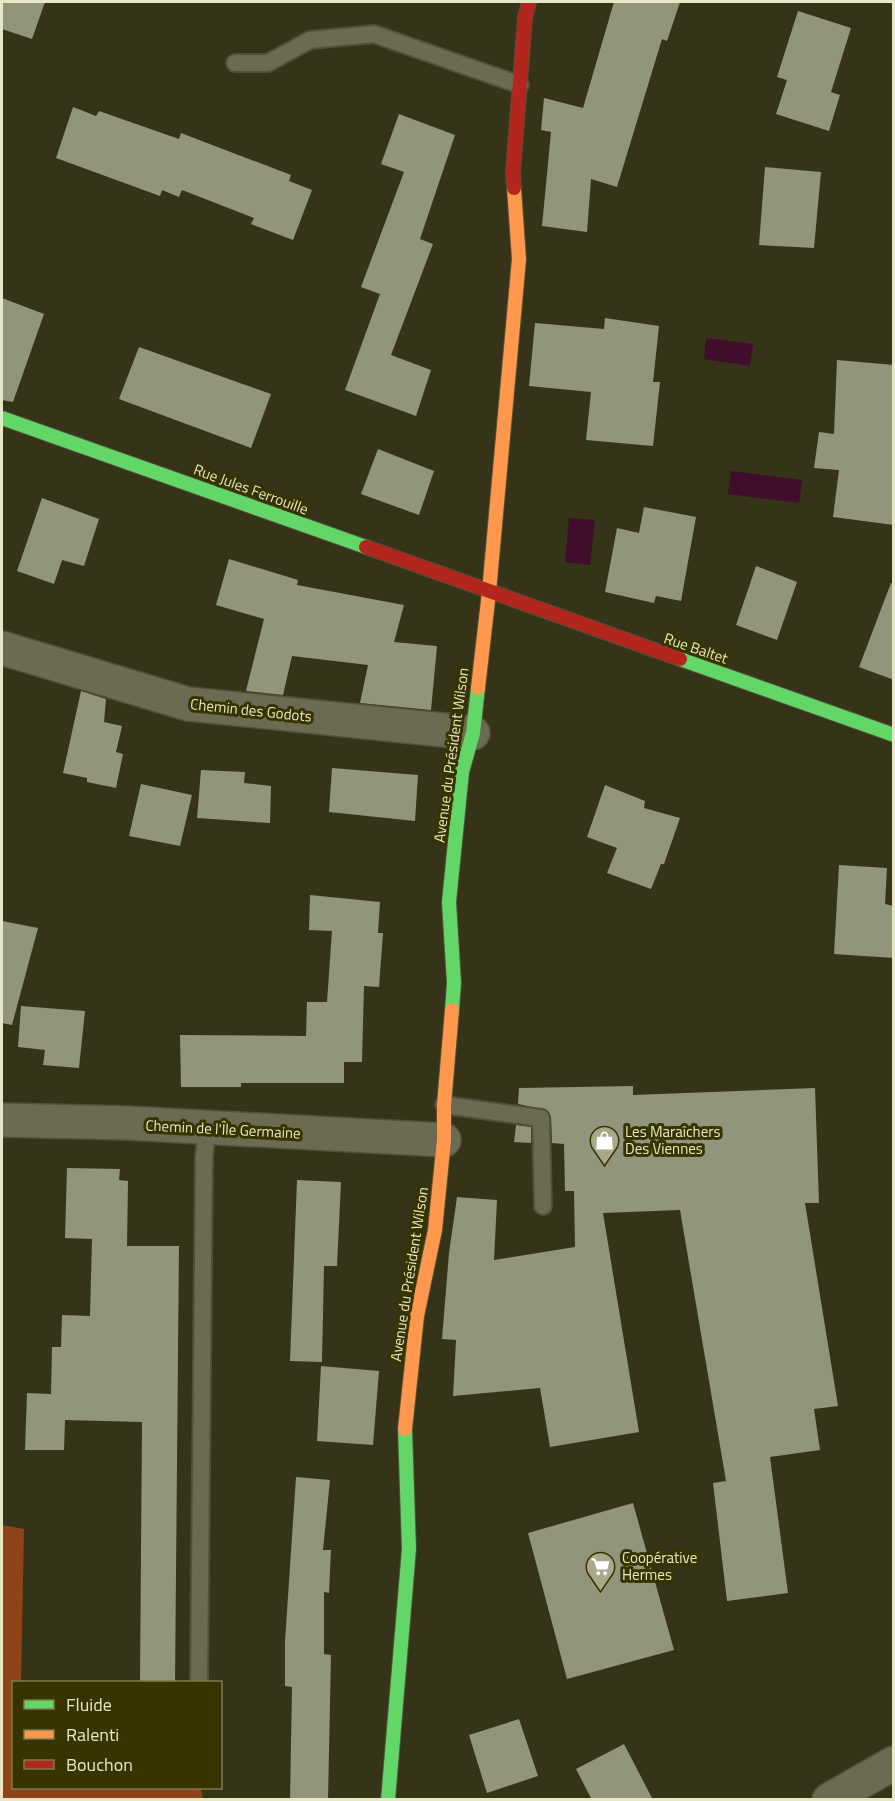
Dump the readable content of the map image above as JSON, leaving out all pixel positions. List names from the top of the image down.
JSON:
{
  "streets": {
    "street": [
      "Rue Jules Ferrouille",
      "Rue Baltet",
      "Chemin des Godots",
      "Avenue du Président Wilson",
      "Chemin de l'Île Germaine"
    ]
  },
  "crossings": [
    ["Rue Jules Ferrouille", "Rue Baltet"],
    ["Rue Jules Ferrouille", "Avenue du Président Wilson"],
    ["Rue Baltet", "Avenue du Président Wilson"],
    ["Chemin des Godots", "Avenue du Président Wilson"],
    ["Avenue du Président Wilson", "Chemin de l'Île Germaine"]
  ],
  "places": {
    "shop": ["Les Maraîchers Des Viennes"],
    "supermarket": ["Coopérative Hermes"]
  },
  "legend": ["Fluide", "Ralenti", "Bouchon"]
}
